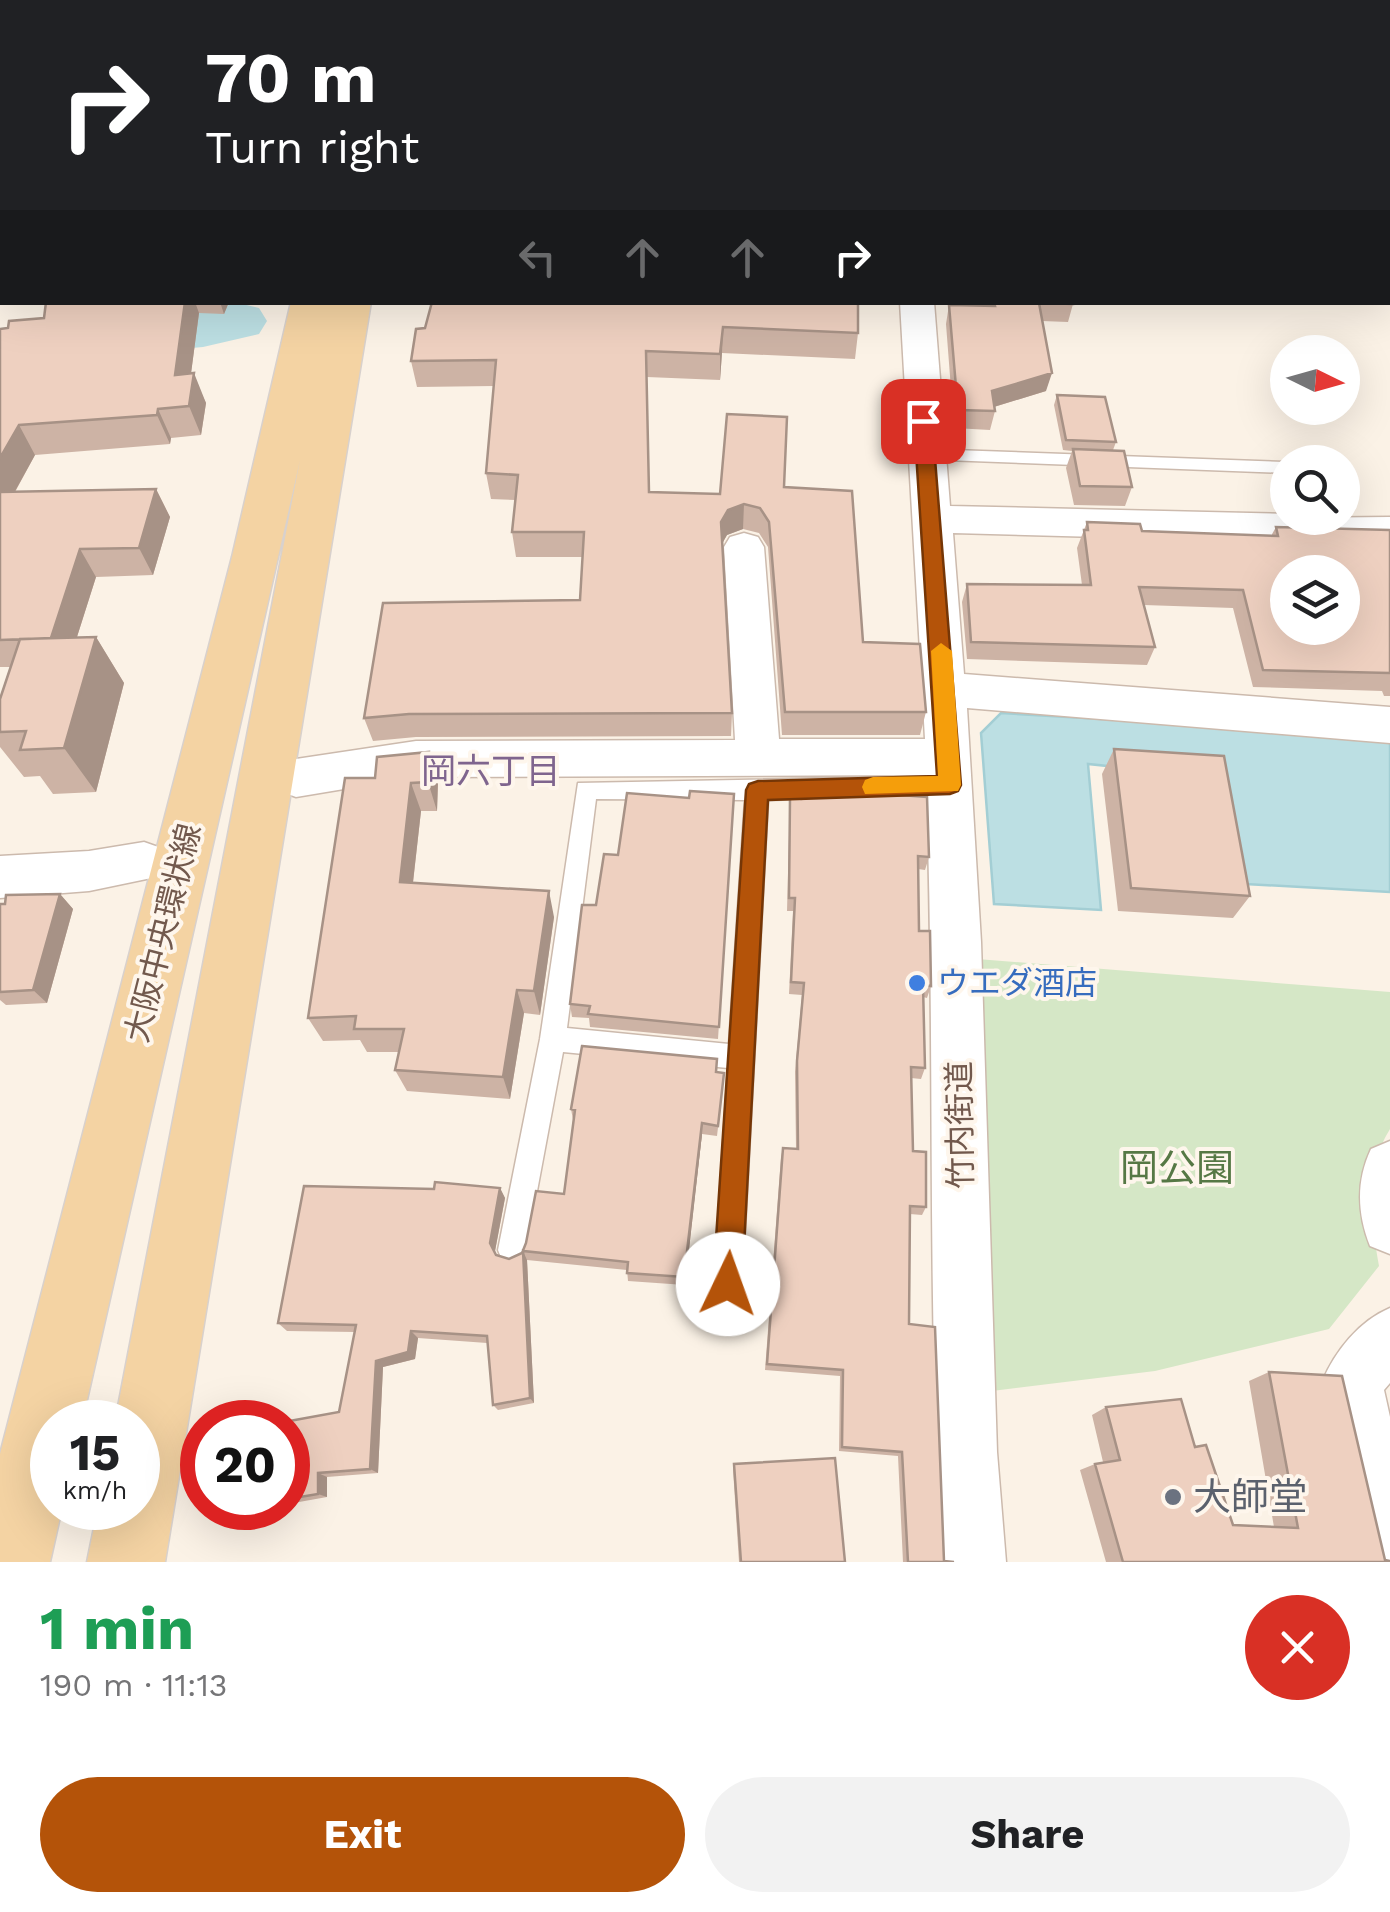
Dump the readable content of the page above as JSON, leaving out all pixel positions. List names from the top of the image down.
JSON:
{
  "streets": {
    "main road": ["大阪中央環状線"],
    "street": ["竹内街道"]
  },
  "districts": ["岡六丁目"],
  "parks": ["岡公園"],
  "places": ["ウエダ酒店", "大師堂"],
  "north": "right",
  "page": {
    "turn": ["70 m", "Turn right"],
    "speed": "15 km/h",
    "limit": "20",
    "heading": ["1 min", "190 m · 11:13"],
    "buttons": ["Exit", "Share"]
  }
}
